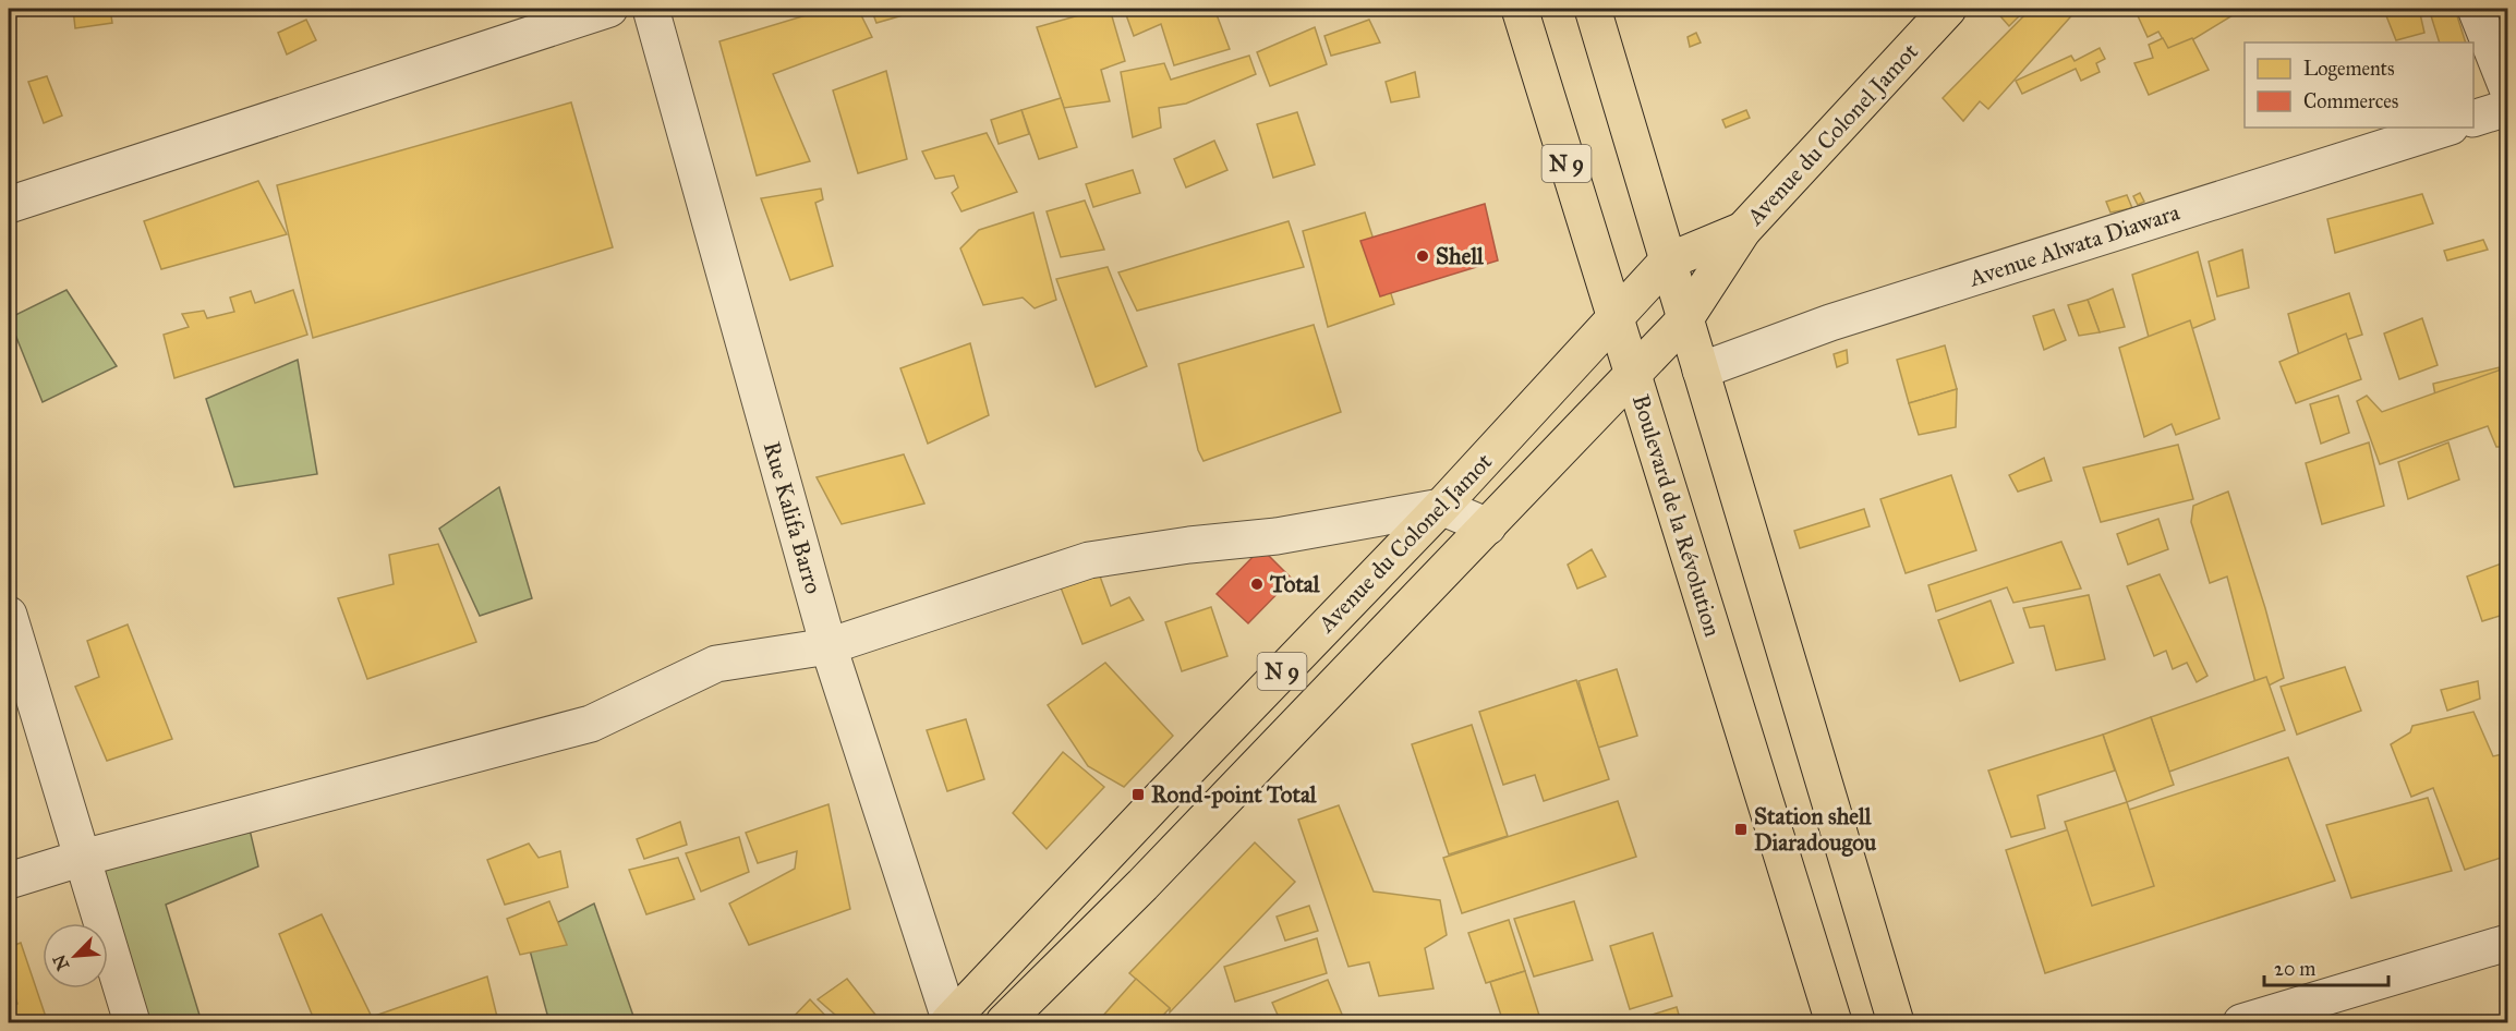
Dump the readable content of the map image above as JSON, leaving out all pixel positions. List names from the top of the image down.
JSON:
{
  "streets": {
    "main road": ["Avenue du Colonel Jamot", "N 9", "Boulevard de la Révolution"],
    "street": ["Avenue Alwata Diawara", "Rue Kalifa Barro"]
  },
  "crossings": [
    ["Avenue du Colonel Jamot", "Boulevard de la Révolution"],
    ["Avenue du Colonel Jamot", "Rue Kalifa Barro"]
  ],
  "places": {
    "other": ["Shell", "Total"],
    "transit": ["Rond-point Total", "Station shell Diaradougou"]
  },
  "legend": ["Logements", "Commerces"],
  "scale_bar": "20 m",
  "north": "bottom left"
}
